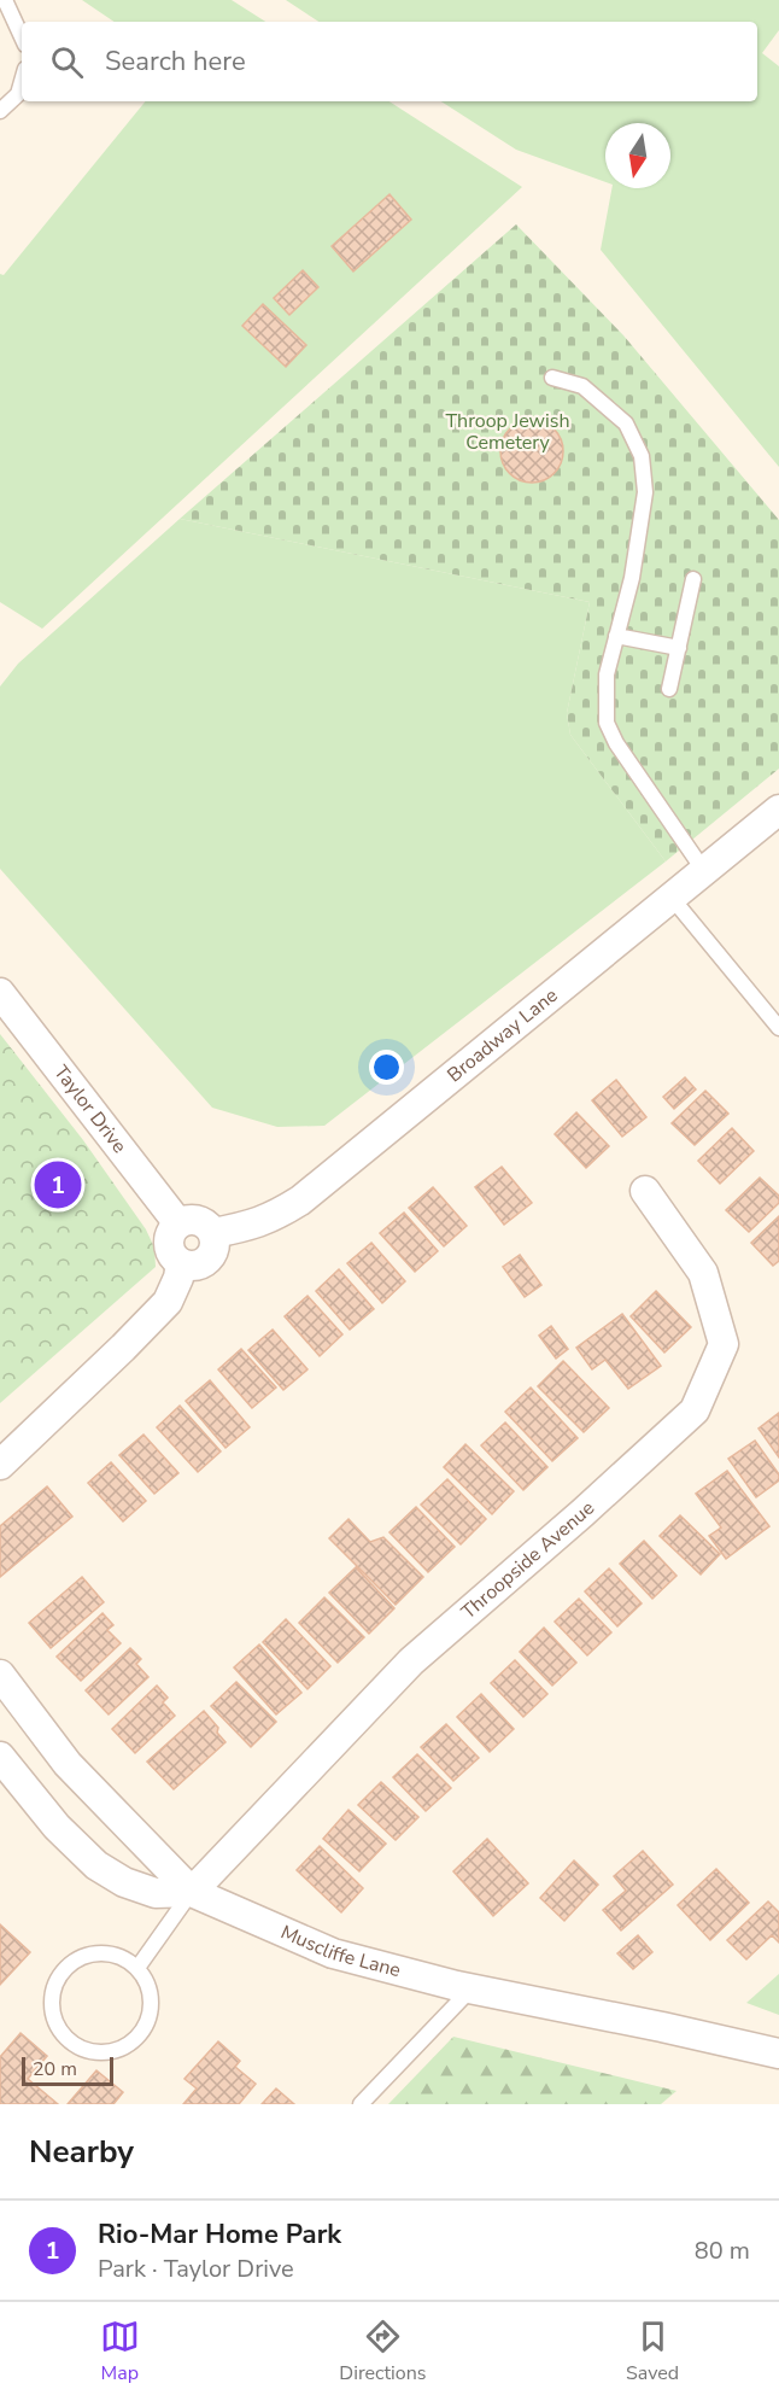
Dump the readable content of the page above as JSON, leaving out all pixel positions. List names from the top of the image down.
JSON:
{
  "streets": {
    "street": [
      "Broadway Lane",
      "Taylor Drive",
      "Throopside Avenue",
      "Muscliffe Lane"
    ]
  },
  "crossings": [
    ["Broadway Lane", "Taylor Drive"],
    ["Throopside Avenue", "Muscliffe Lane"]
  ],
  "parks": ["Throop Jewish Cemetery"],
  "scale_bar": "20 m",
  "north": "bottom",
  "page": {
    "search": "Search here",
    "pins": "1",
    "scale": "20 m",
    "heading": "Nearby",
    "list": [
      {
        "mark": "1",
        "name": "Rio-Mar Home Park",
        "note": "Park · Taylor Drive",
        "value": "80 m"
      }
    ],
    "nav": ["Map", "Directions", "Saved"]
  }
}
